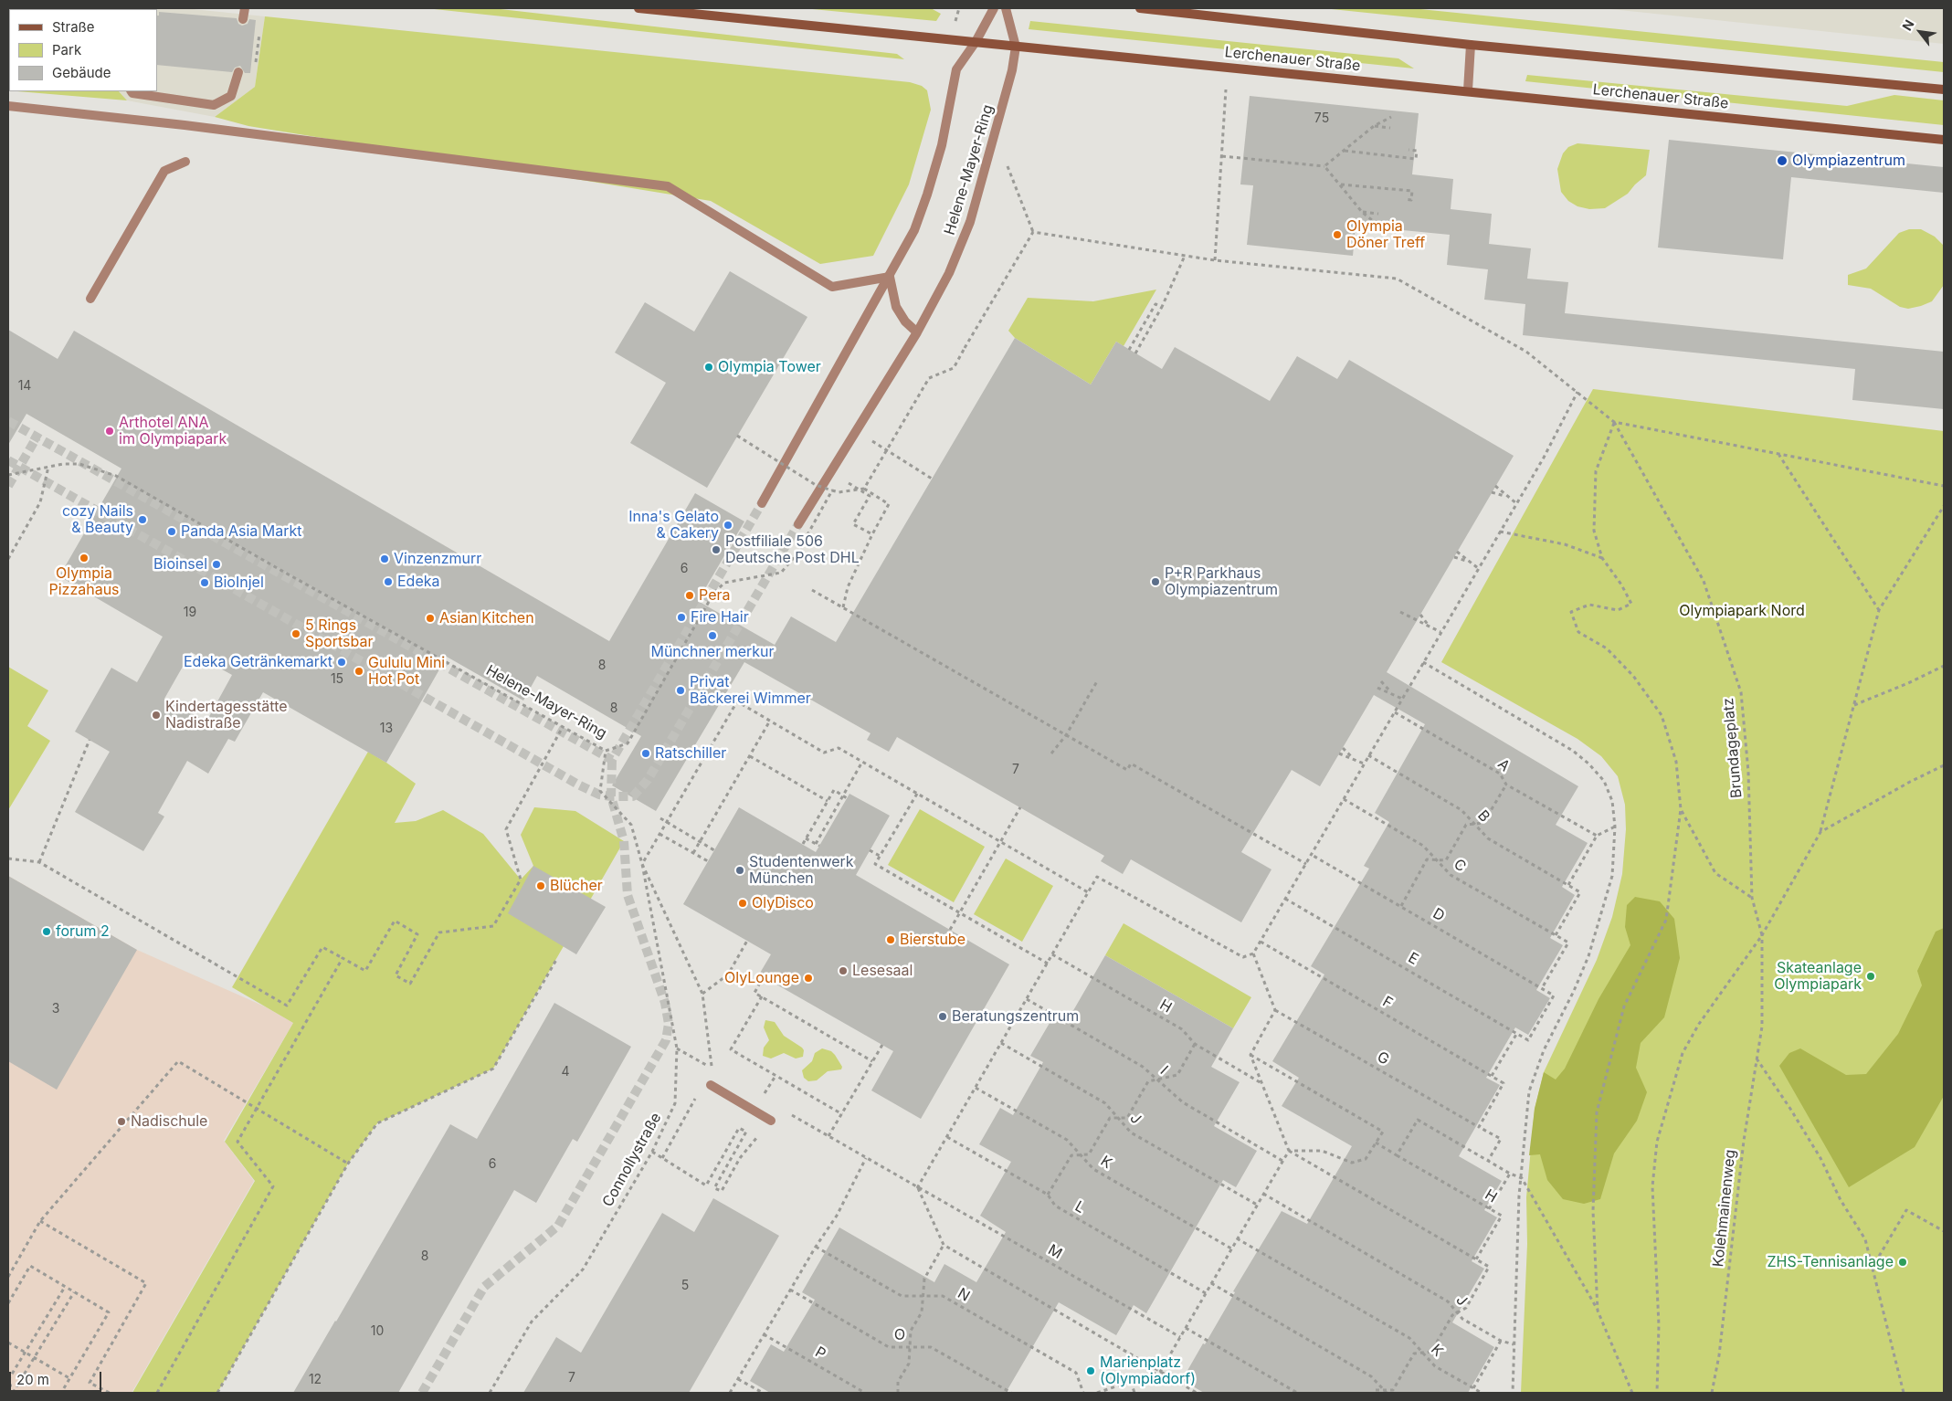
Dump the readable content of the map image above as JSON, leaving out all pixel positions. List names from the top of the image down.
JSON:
{
  "streets": {
    "main road": ["Lerchenauer Straße"],
    "street": ["Helene-Mayer-Ring"],
    "path": [
      "Brundageplatz",
      "A",
      "B",
      "C",
      "D",
      "E",
      "F",
      "H",
      "G",
      "I",
      "J",
      "Connollystraße",
      "K",
      "L",
      "Kolehmainenweg",
      "M",
      "N",
      "O",
      "P"
    ]
  },
  "crossings": [
    ["Lerchenauer Straße", "Helene-Mayer-Ring"],
    ["Helene-Mayer-Ring", "Connollystraße"],
    ["Brundageplatz", "Kolehmainenweg"],
    ["B", "C"],
    ["C", "D"],
    ["D", "E"],
    ["F", "G"]
  ],
  "parks": ["Olympiapark Nord"],
  "places": [
    "Olympiazentrum",
    "Olympia Döner Treff",
    "Olympia Tower",
    "Arthotel ANA im Olympiapark",
    "cozy Nails & Beauty",
    "Inna's Gelato & Cakery",
    "Panda Asia Markt",
    "Postfiliale 506 Deutsche Post DHL",
    "Olympia Pizzahaus",
    "Vinzenzmurr",
    "Bioinsel",
    "Edeka",
    "P+R Parkhaus Olympiazentrum",
    "BioInjel",
    "Pera",
    "Fire Hair",
    "Asian Kitchen",
    "5 Rings Sportsbar",
    "Münchner merkur",
    "Edeka Getränkemarkt",
    "Gululu Mini Hot Pot",
    "Privat Bäckerei Wimmer",
    "Kindertagesstätte Nadistraße",
    "Ratschiller",
    "Studentenwerk München",
    "Blücher",
    "OlyDisco",
    "forum 2",
    "Bierstube",
    "Lesesaal",
    "Skateanlage Olympiapark",
    "OlyLounge",
    "Beratungszentrum",
    "Nadischule",
    "ZHS-Tennisanlage",
    "Marienplatz (Olympiadorf)"
  ],
  "house_numbers": [
    "75",
    "14",
    "6",
    "19",
    "8",
    "15",
    "8",
    "13",
    "7",
    "3",
    "4",
    "6",
    "8",
    "5",
    "10",
    "7",
    "12"
  ],
  "legend": ["Straße", "Park", "Gebäude"],
  "scale_bar": "20 m",
  "north": "top left"
}
